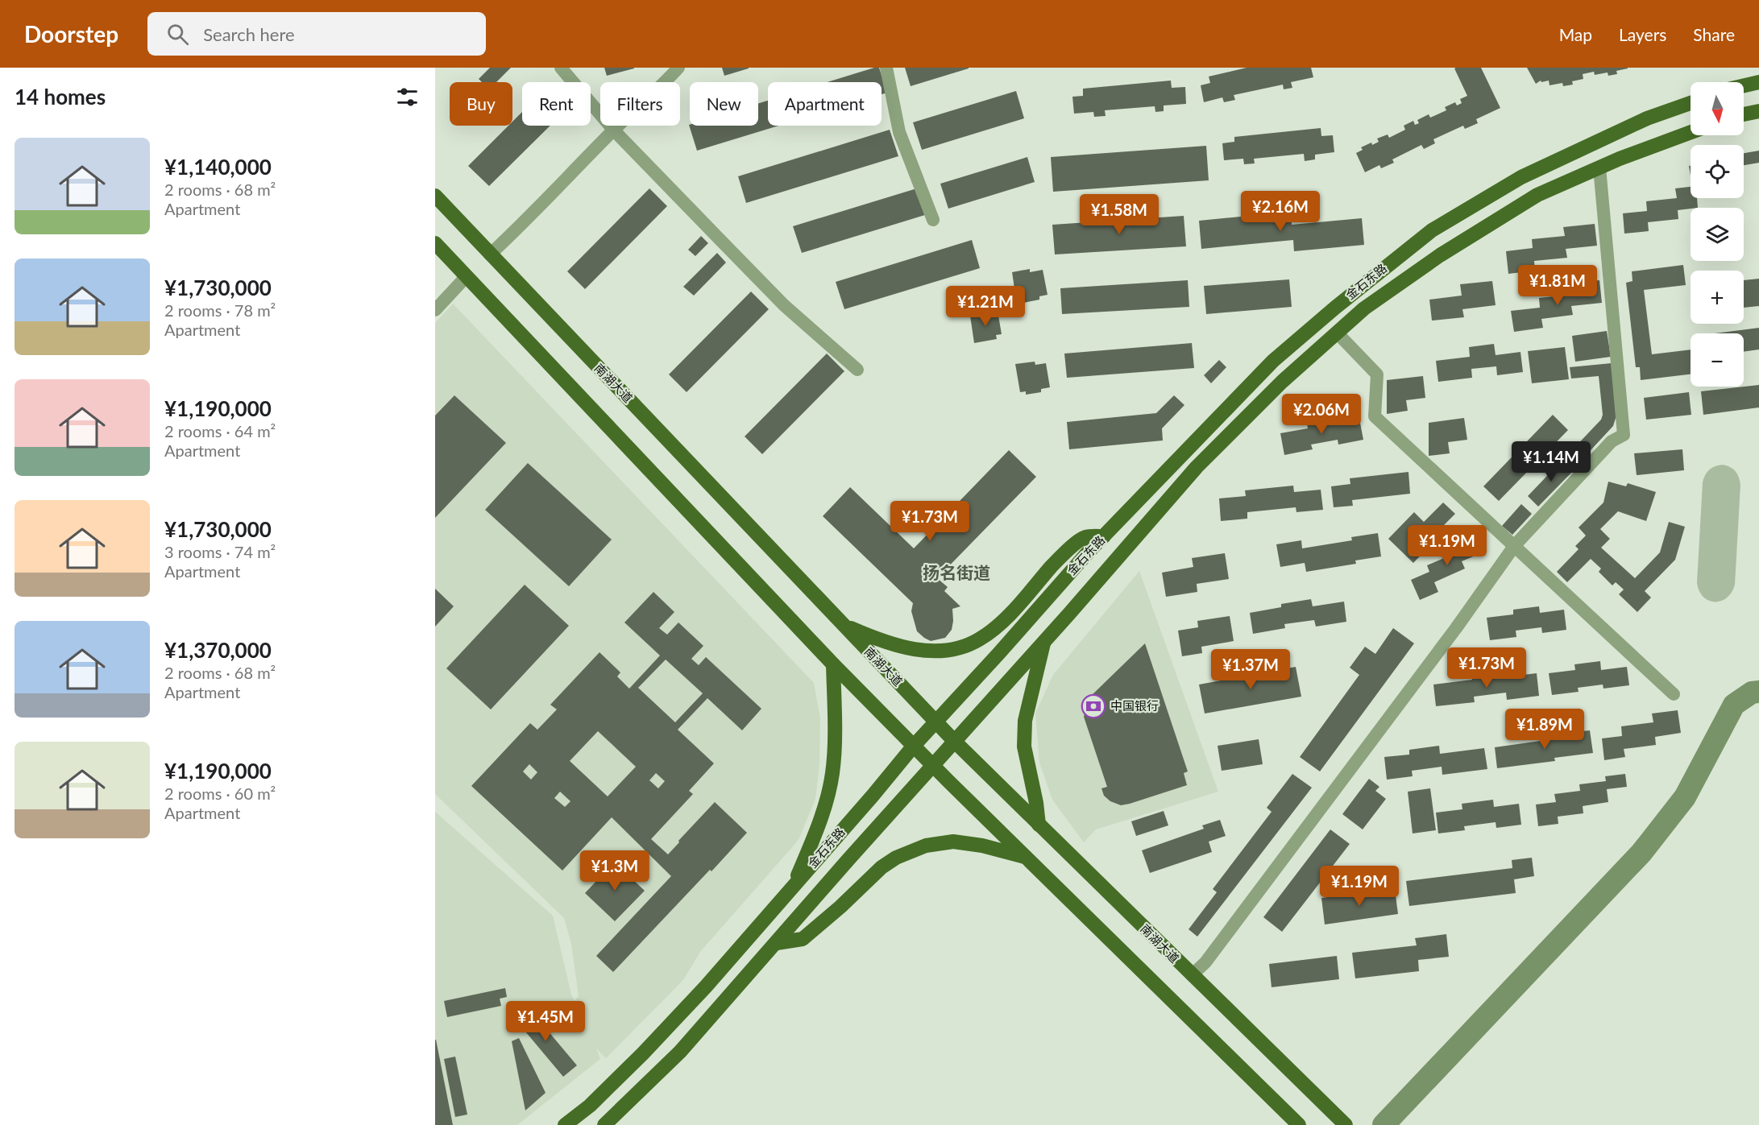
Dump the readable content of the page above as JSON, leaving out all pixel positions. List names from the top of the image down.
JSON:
{
  "streets": {
    "main road": ["金石东路", "南湖大道"]
  },
  "crossings": [
    ["金石东路", "南湖大道"]
  ],
  "districts": ["扬名街道"],
  "places": {
    "bank": ["中国银行"]
  },
  "north": "bottom",
  "page": {
    "header": "Doorstep",
    "search": "Search here",
    "nav": ["Map", "Layers", "Share"],
    "heading": "14 homes",
    "map_buttons": ["+", "−"],
    "chip": [
      "Buy",
      "Rent",
      "Filters",
      "New",
      "Apartment"
    ],
    "list": [
      {
        "name": "¥1,140,000",
        "note": "2 rooms · 68 m² · Apartment"
      },
      {
        "name": "¥1,730,000",
        "note": "2 rooms · 78 m² · Apartment"
      },
      {
        "name": "¥1,190,000",
        "note": "2 rooms · 64 m² · Apartment"
      },
      {
        "name": "¥1,730,000",
        "note": "3 rooms · 74 m² · Apartment"
      },
      {
        "name": "¥1,370,000",
        "note": "2 rooms · 68 m² · Apartment"
      },
      {
        "name": "¥1,190,000",
        "note": "2 rooms · 60 m² · Apartment"
      }
    ],
    "price": [
      "¥2.16M",
      "¥1.58M",
      "¥1.81M",
      "¥1.21M",
      "¥2.06M",
      "¥1.14M",
      "¥1.73M",
      "¥1.19M",
      "¥1.73M",
      "¥1.37M",
      "¥1.89M",
      "¥1.3M",
      "¥1.19M",
      "¥1.45M"
    ]
  }
}
